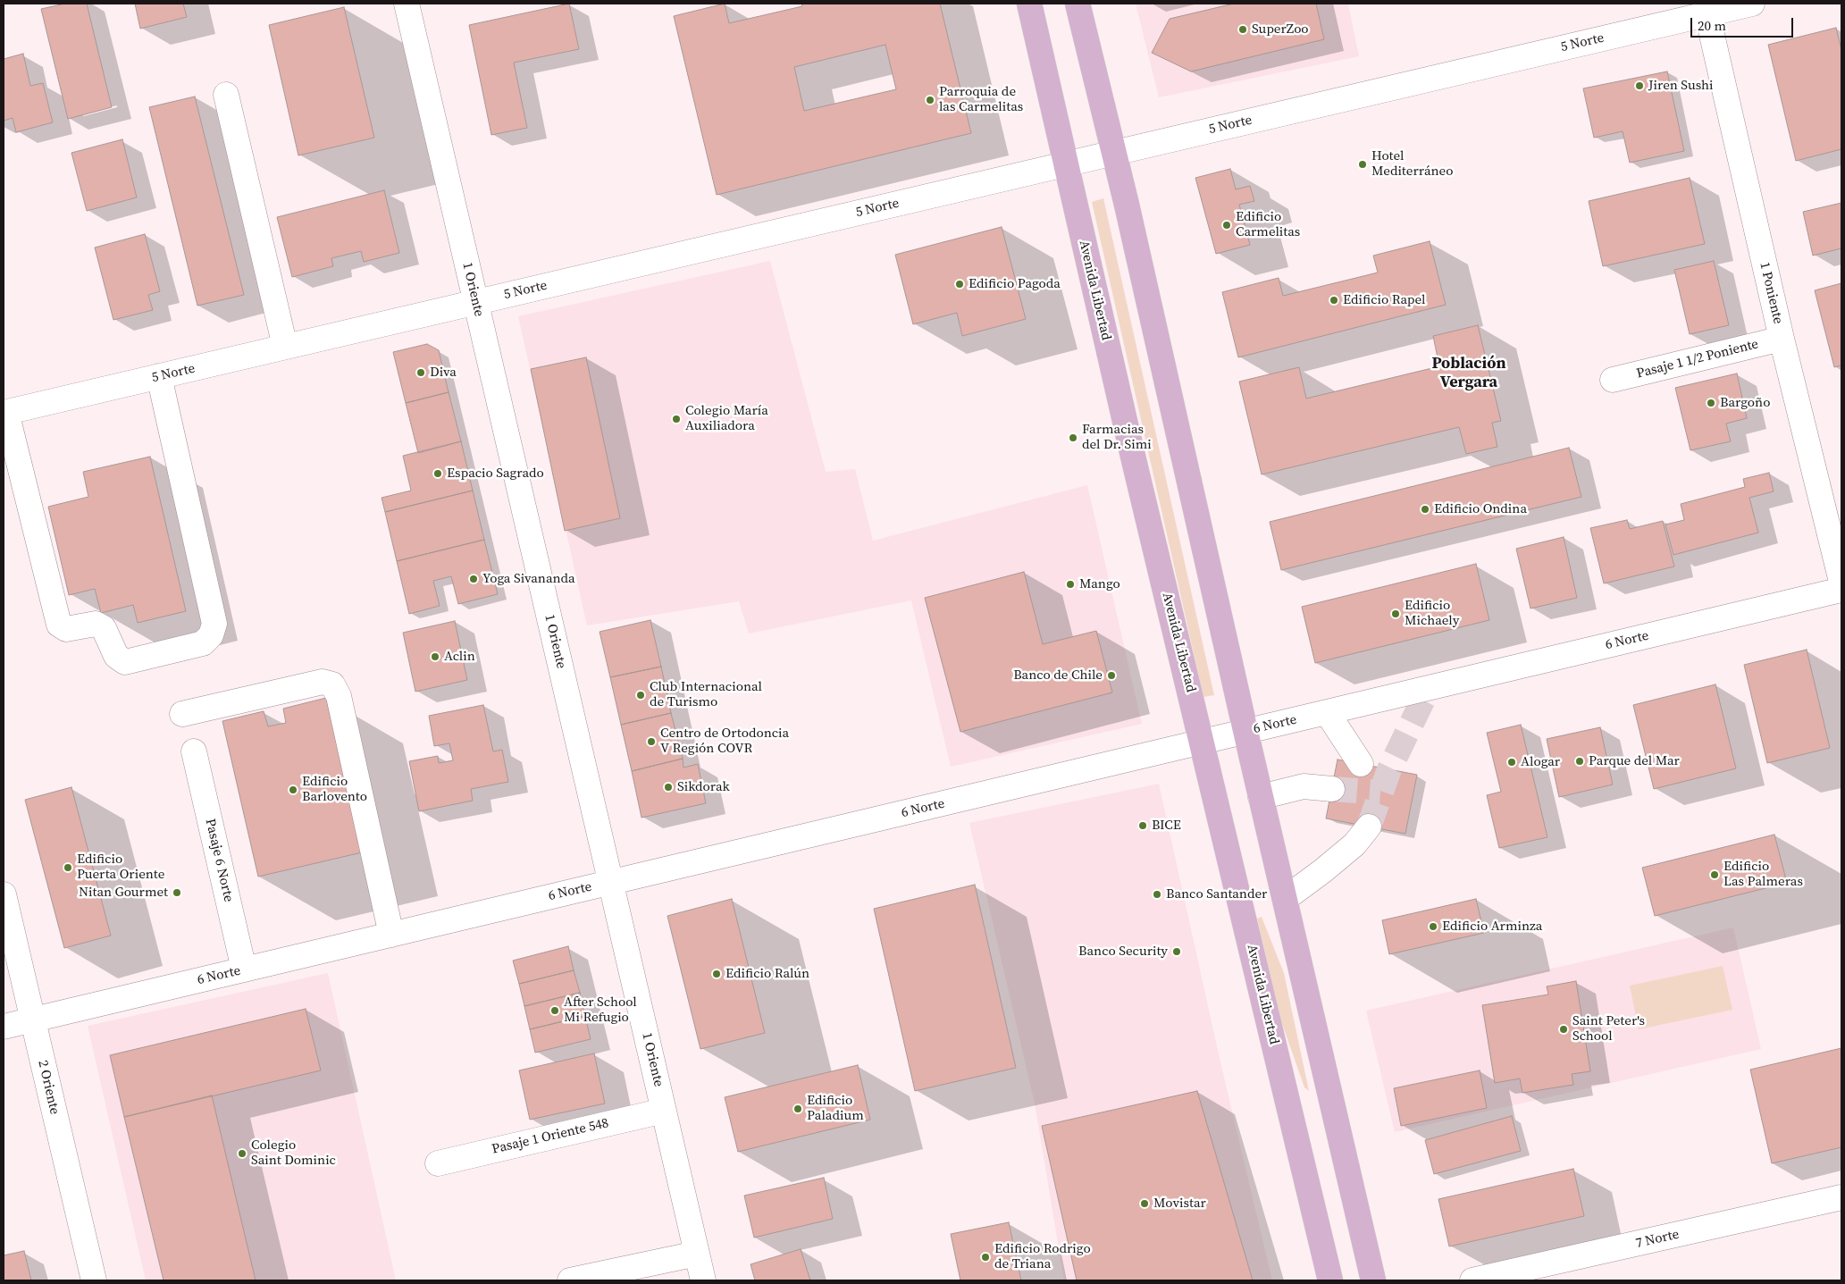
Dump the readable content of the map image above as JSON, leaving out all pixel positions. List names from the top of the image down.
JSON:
{
  "streets": {
    "main road": ["Avenida Libertad"],
    "street": [
      "5 Norte",
      "1 Oriente",
      "1 Poniente",
      "Pasaje 1 1/2 Poniente",
      "6 Norte",
      "Pasaje 6 Norte",
      "2 Oriente",
      "Pasaje 1 Oriente 548",
      "7 Norte"
    ]
  },
  "crossings": [
    ["5 Norte", "1 Oriente"],
    ["5 Norte", "Avenida Libertad"],
    ["5 Norte", "1 Poniente"],
    ["1 Oriente", "6 Norte"],
    ["1 Oriente", "Pasaje 1 Oriente 548"],
    ["Avenida Libertad", "6 Norte"],
    ["1 Poniente", "Pasaje 1 1/2 Poniente"],
    ["6 Norte", "Pasaje 6 Norte"],
    ["6 Norte", "2 Oriente"]
  ],
  "districts": ["Población Vergara"],
  "places": [
    "SuperZoo",
    "Jiren Sushi",
    "Parroquia de las Carmelitas",
    "Hotel Mediterráneo",
    "Edificio Carmelitas",
    "Edificio Pagoda",
    "Edificio Rapel",
    "Diva",
    "Bargoño",
    "Colegio María Auxiliadora",
    "Farmacias del Dr. Simi",
    "Espacio Sagrado",
    "Edificio Ondina",
    "Yoga Sivananda",
    "Mango",
    "Edificio Michaely",
    "Aclin",
    "Banco de Chile",
    "Club Internacional de Turismo",
    "Centro de Ortodoncia V Región COVR",
    "Parque del Mar",
    "Alogar",
    "Sikdorak",
    "Edificio Barlovento",
    "BICE",
    "Edificio Puerta Oriente",
    "Edificio Las Palmeras",
    "Nitan Gourmet",
    "Banco Santander",
    "Edificio Arminza",
    "Banco Security",
    "Edificio Ralún",
    "After School Mi Refugio",
    "Saint Peter's School",
    "Edificio Paladium",
    "Colegio Saint Dominic",
    "Movistar",
    "Edificio Rodrigo de Triana"
  ],
  "scale_bar": "20 m"
}
